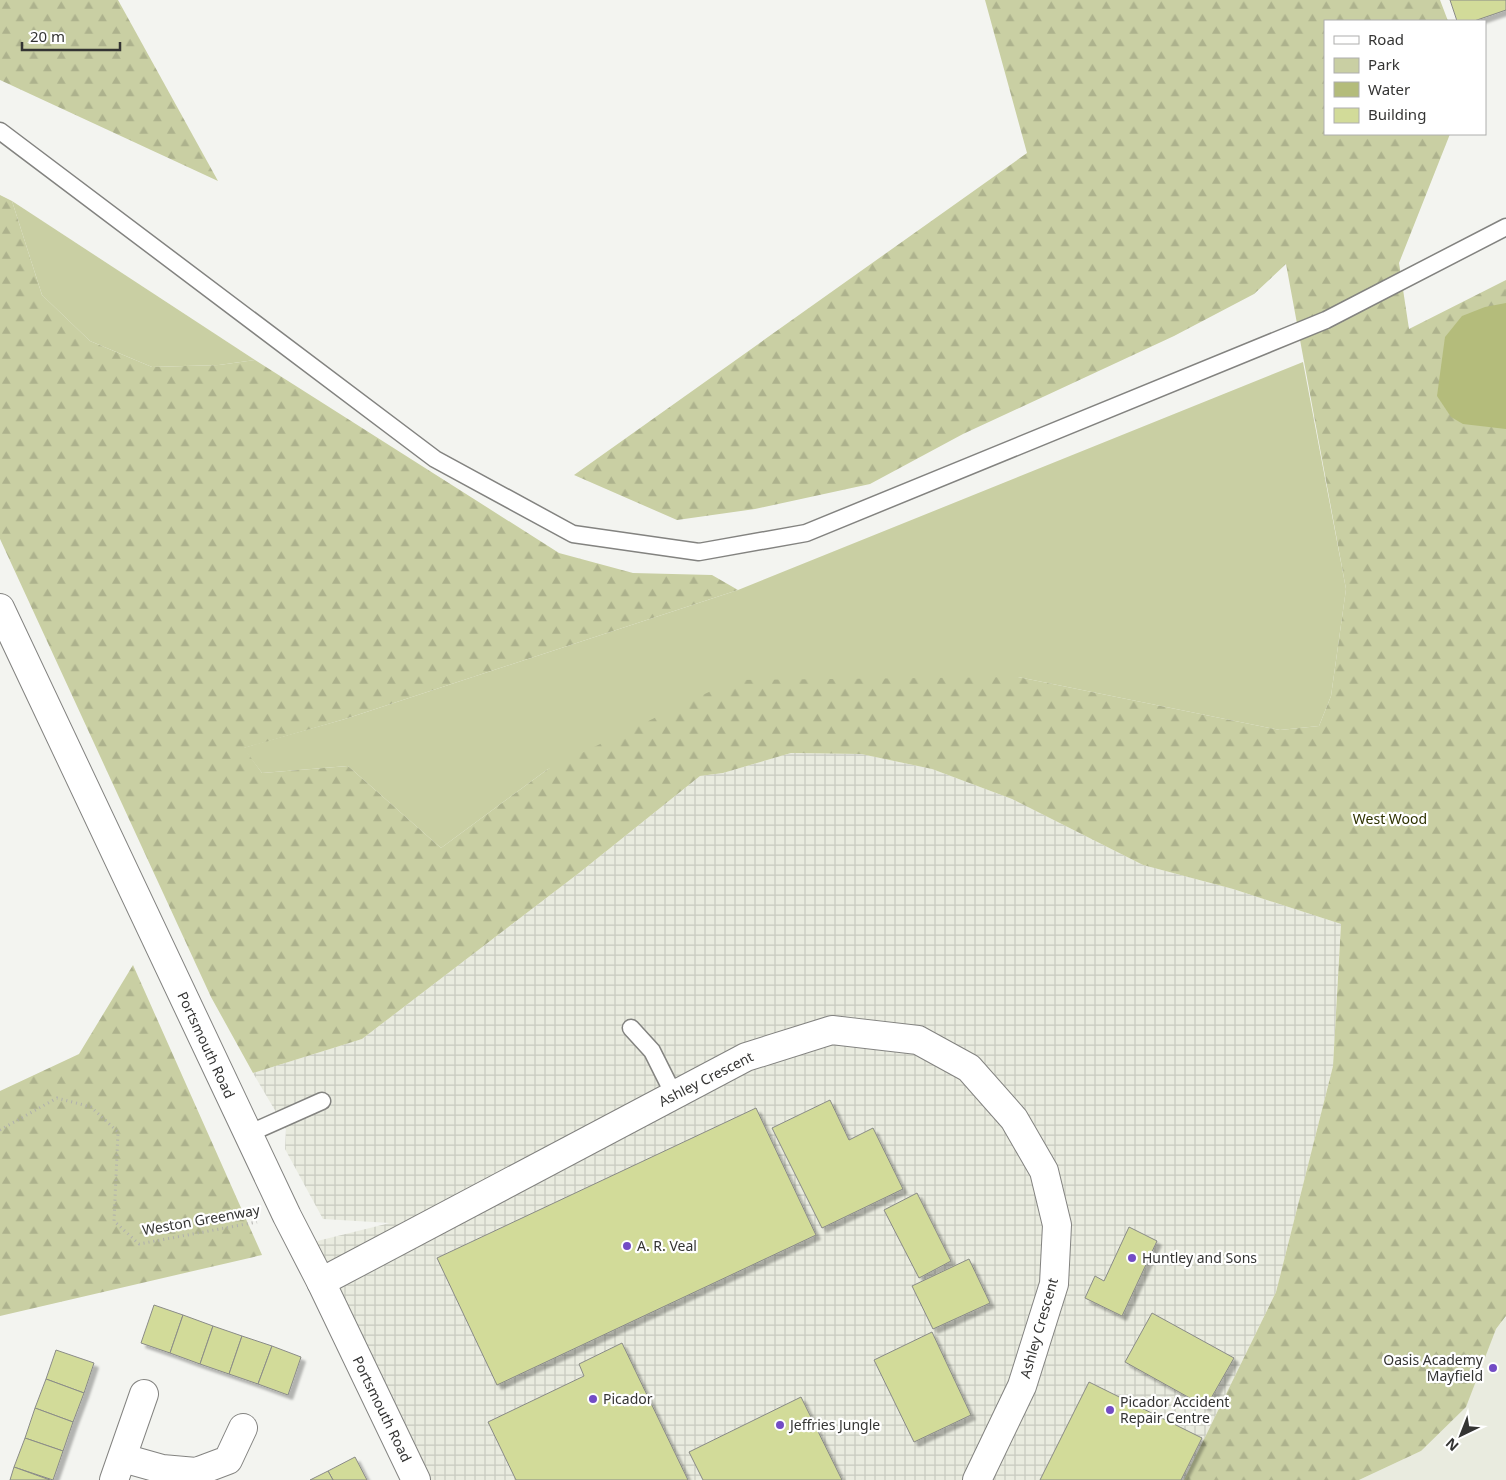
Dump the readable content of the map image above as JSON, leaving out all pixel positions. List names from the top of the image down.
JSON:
{
  "streets": {
    "street": ["Portsmouth Road", "Ashley Crescent"],
    "path": ["Weston Greenway"]
  },
  "crossings": [
    ["Portsmouth Road", "Ashley Crescent"],
    ["Portsmouth Road", "Weston Greenway"]
  ],
  "parks": ["West Wood"],
  "places": [
    "A. R. Veal",
    "Huntley and Sons",
    "Oasis Academy Mayfield",
    "Picador",
    "Picador Accident Repair Centre",
    "Jeffries Jungle"
  ],
  "legend": [
    "Road",
    "Park",
    "Water",
    "Building"
  ],
  "scale_bar": "20 m",
  "north": "bottom left"
}
